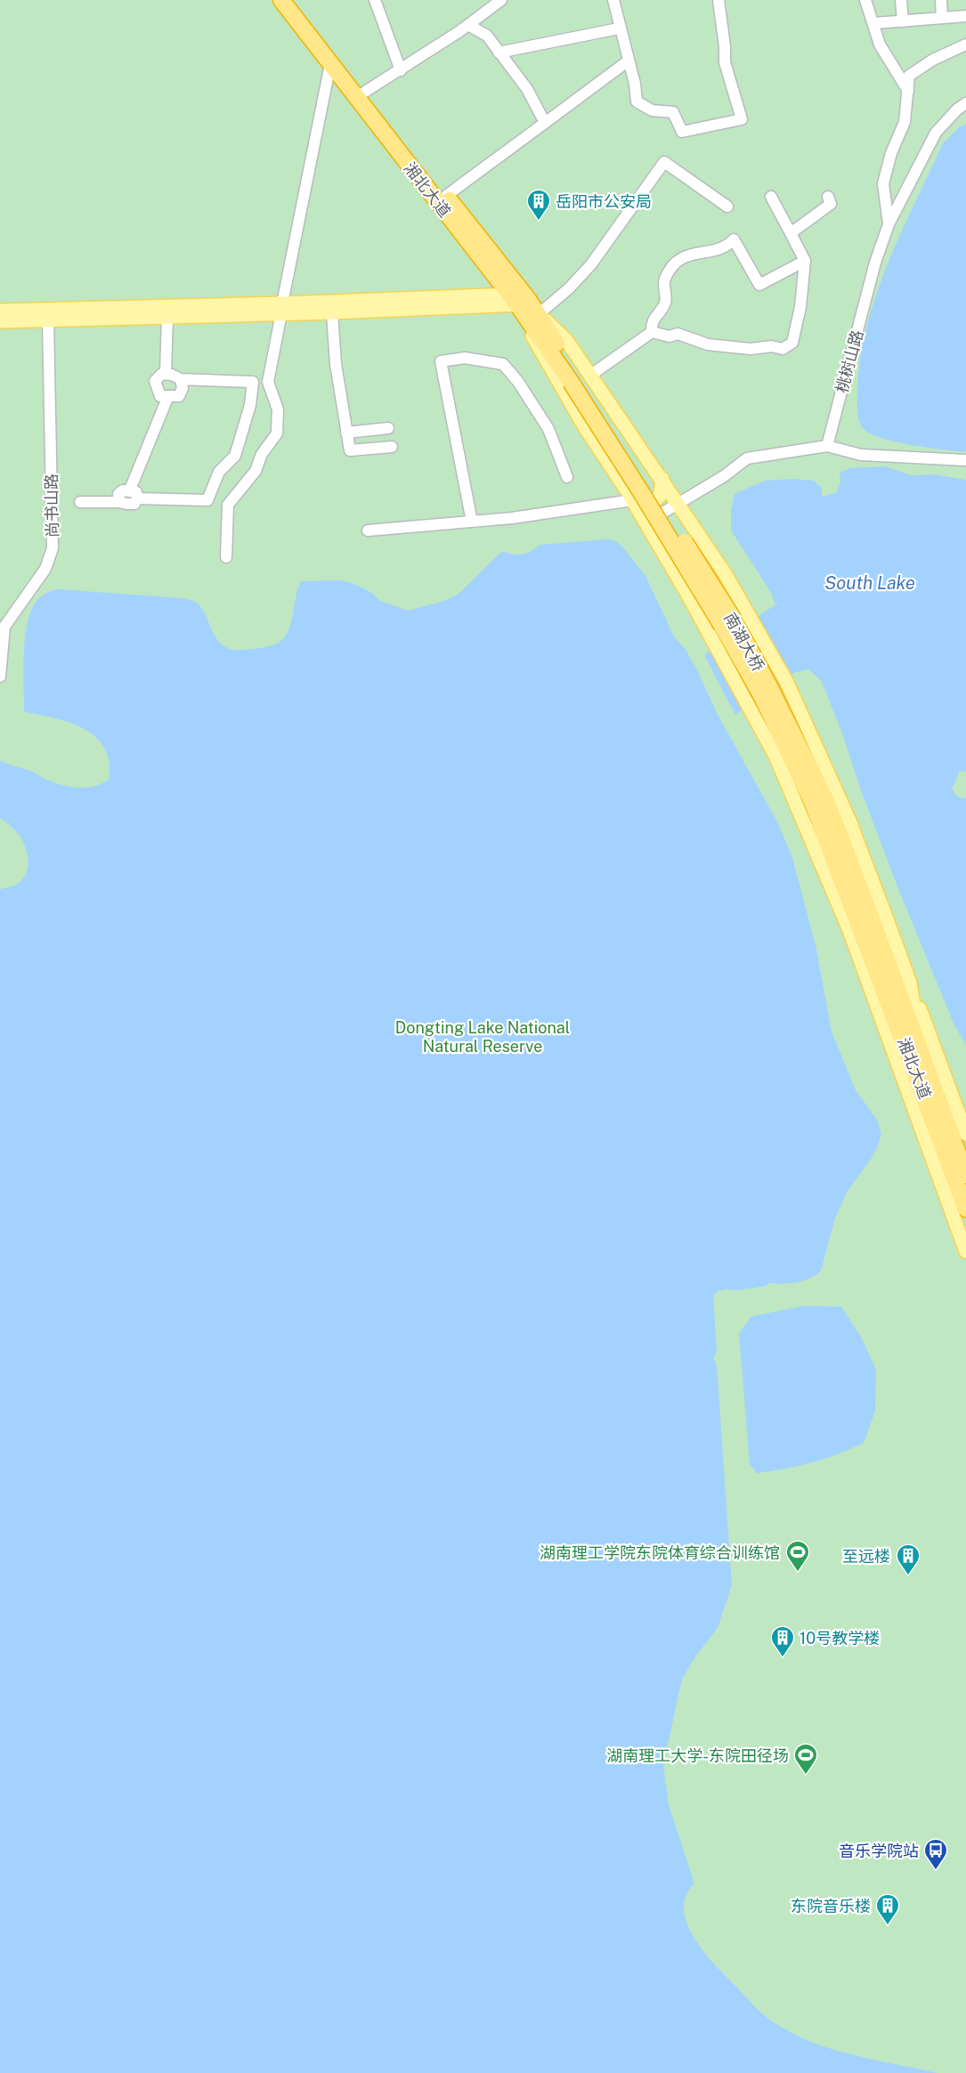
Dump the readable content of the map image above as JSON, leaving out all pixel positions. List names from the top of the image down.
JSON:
{
  "streets": {
    "highway": ["湘北大道", "南湖大桥"],
    "street": ["桃树山路", "尚书山路"]
  },
  "crossings": [
    ["湘北大道", "南湖大桥"]
  ],
  "water": ["South Lake"],
  "parks": ["Dongting Lake National Natural Reserve"],
  "places": {
    "building": [
      "岳阳市公安局",
      "至远楼",
      "10号教学楼",
      "东院音乐楼"
    ],
    "sports": ["湖南理工学院东院体育综合训练馆", "湖南理工大学-东院田径场"],
    "bus stop": ["音乐学院站"]
  }
}
